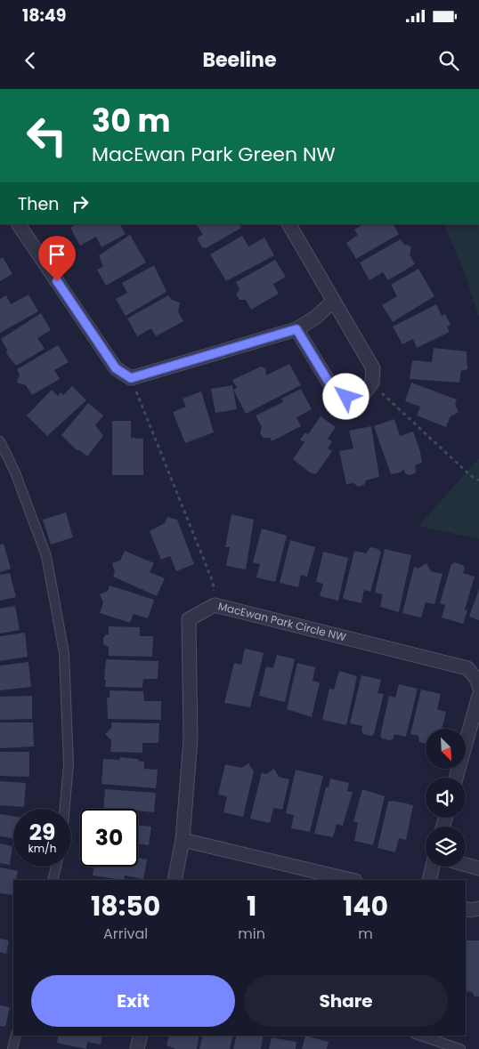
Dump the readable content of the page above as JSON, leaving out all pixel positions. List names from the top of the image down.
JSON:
{
  "streets": {
    "street": ["MacEwan Park Circle NW"]
  },
  "north": "bottom right",
  "page": {
    "status": "18:49",
    "header": "Beeline",
    "turn": ["30 m", "MacEwan Park Green NW"],
    "then": "Then",
    "speed": "29 km/h",
    "limit": "30",
    "eta": [
      "18:50",
      "Arrival",
      "1",
      "min",
      "140",
      "m"
    ],
    "buttons": ["Exit", "Share"]
  }
}
